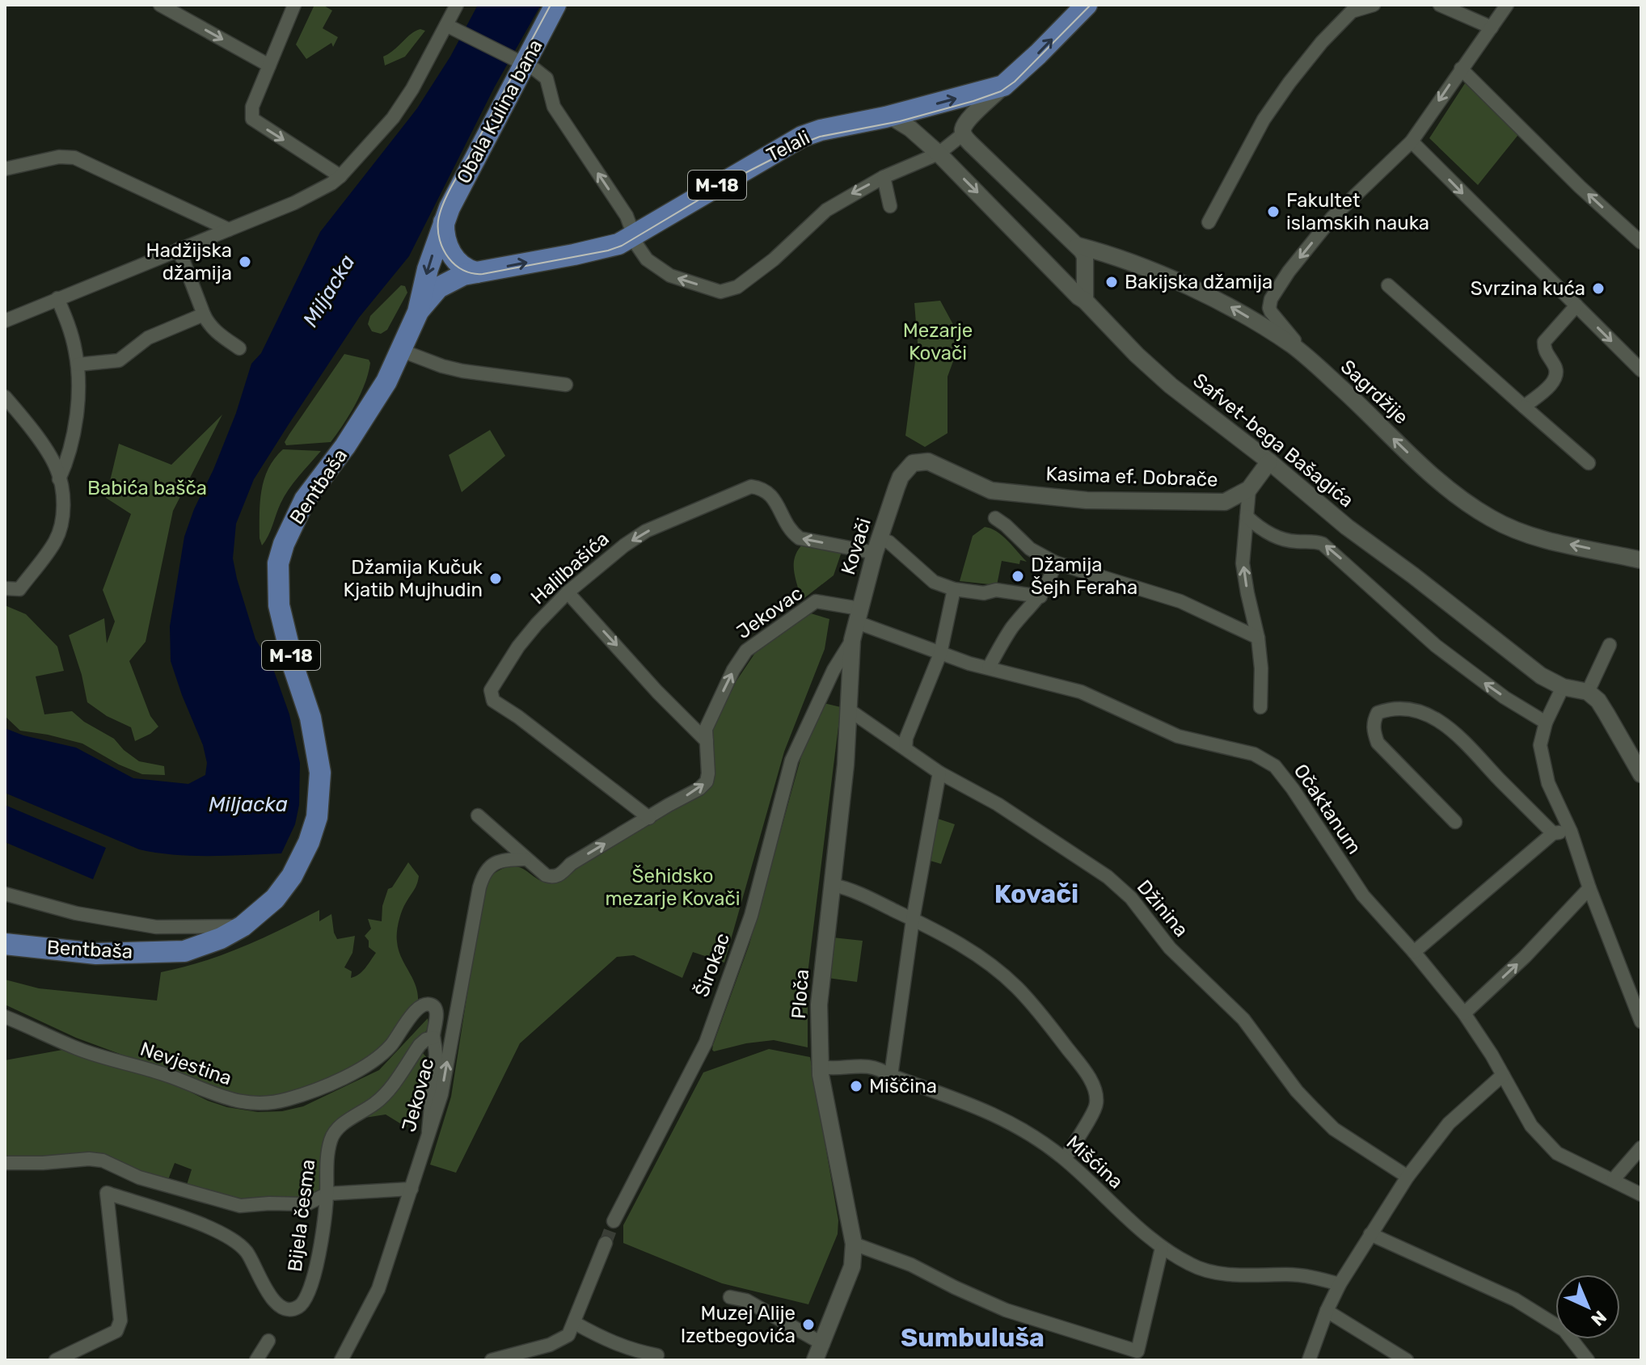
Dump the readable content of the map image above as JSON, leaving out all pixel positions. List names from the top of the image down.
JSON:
{
  "streets": {
    "main road": [
      "Obala Kulina bana",
      "Telali",
      "M-18",
      "Bentbaša"
    ],
    "street": [
      "Sagrdžije",
      "Safvet-bega Bašagića",
      "Kasima ef. Dobrače",
      "Kovači",
      "Halilbašića",
      "Jekovac",
      "Očaktanum",
      "Džinina",
      "Širokac",
      "Ploča",
      "Nevjestina",
      "Mišćina",
      "Bijela česma"
    ]
  },
  "crossings": [
    ["Obala Kulina bana", "Bentbaša"],
    ["Telali", "M-18"],
    ["Telali", "Safvet-bega Bašagića"],
    ["Telali", "Bentbaša"],
    ["Safvet-bega Bašagića", "Kasima ef. Dobrače"],
    ["Kasima ef. Dobrače", "Kovači"],
    ["Kovači", "Halilbašića"],
    ["Kovači", "Jekovac"],
    ["Kovači", "Očaktanum"],
    ["Kovači", "Širokac"],
    ["Kovači", "Ploča"],
    ["Halilbašića", "Jekovac"],
    ["Jekovac", "Očaktanum"],
    ["Jekovac", "Nevjestina"],
    ["Džinina", "Ploča"],
    ["Širokac", "Ploča"],
    ["Ploča", "Mišćina"],
    ["Nevjestina", "Bijela česma"]
  ],
  "one_way": ["Telali", "Halilbašića", "Jekovac"],
  "districts": ["Kovači", "Sumbuluša"],
  "water": ["Miljacka"],
  "parks": ["Mezarje Kovači", "Babića bašča", "Šehidsko mezarje Kovači"],
  "places": [
    "Fakultet islamskih nauka",
    "Hadžijska džamija",
    "Bakijska džamija",
    "Svrzina kuća",
    "Džamija Šejh Feraha",
    "Džamija Kučuk Kjatib Mujhudin",
    "Miščina",
    "Muzej Alije Izetbegovića"
  ],
  "north": "bottom right"
}
